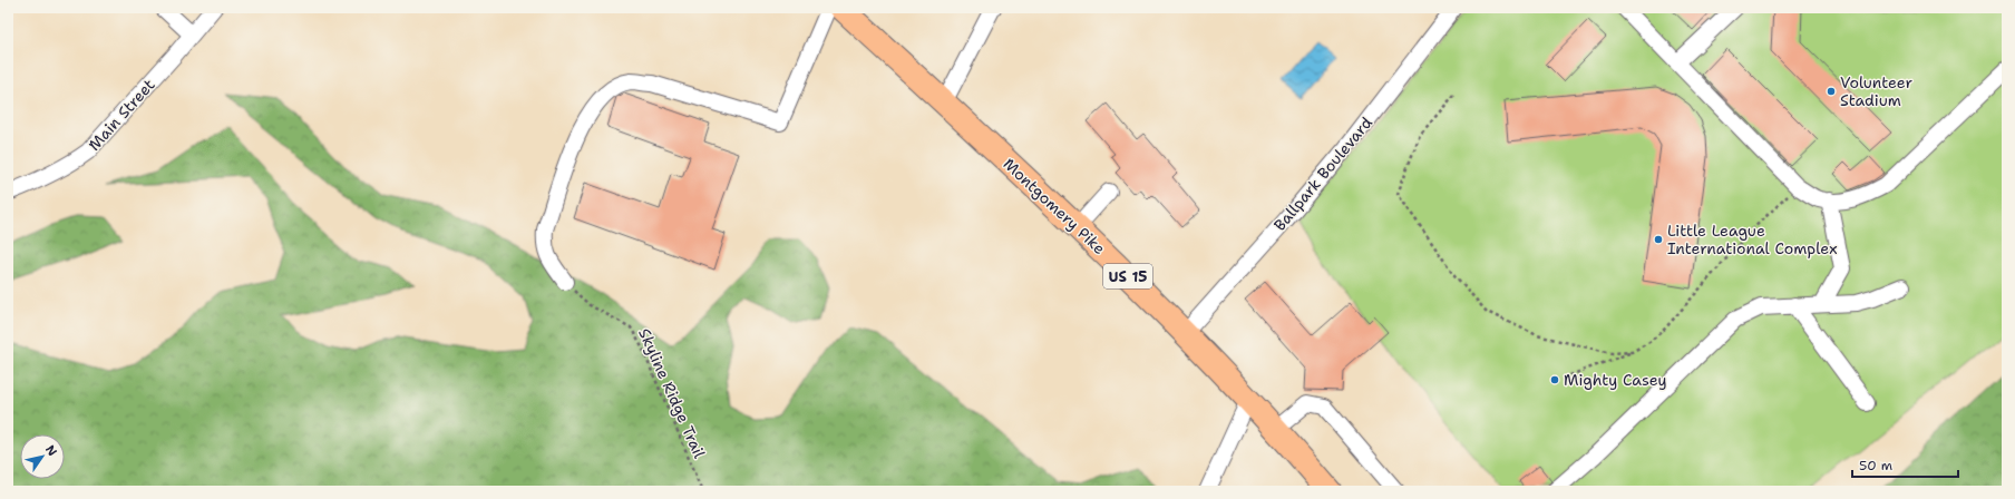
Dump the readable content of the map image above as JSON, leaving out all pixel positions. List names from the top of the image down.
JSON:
{
  "streets": {
    "highway": ["Montgomery Pike", "US 15"],
    "street": ["Main Street", "Ballpark Boulevard"],
    "path": ["Skyline Ridge Trail"]
  },
  "crossings": [
    ["Ballpark Boulevard", "Montgomery Pike"]
  ],
  "places": ["Volunteer Stadium", "Little League International Complex", "Mighty Casey"],
  "scale_bar": "50 m",
  "north": "top right"
}
